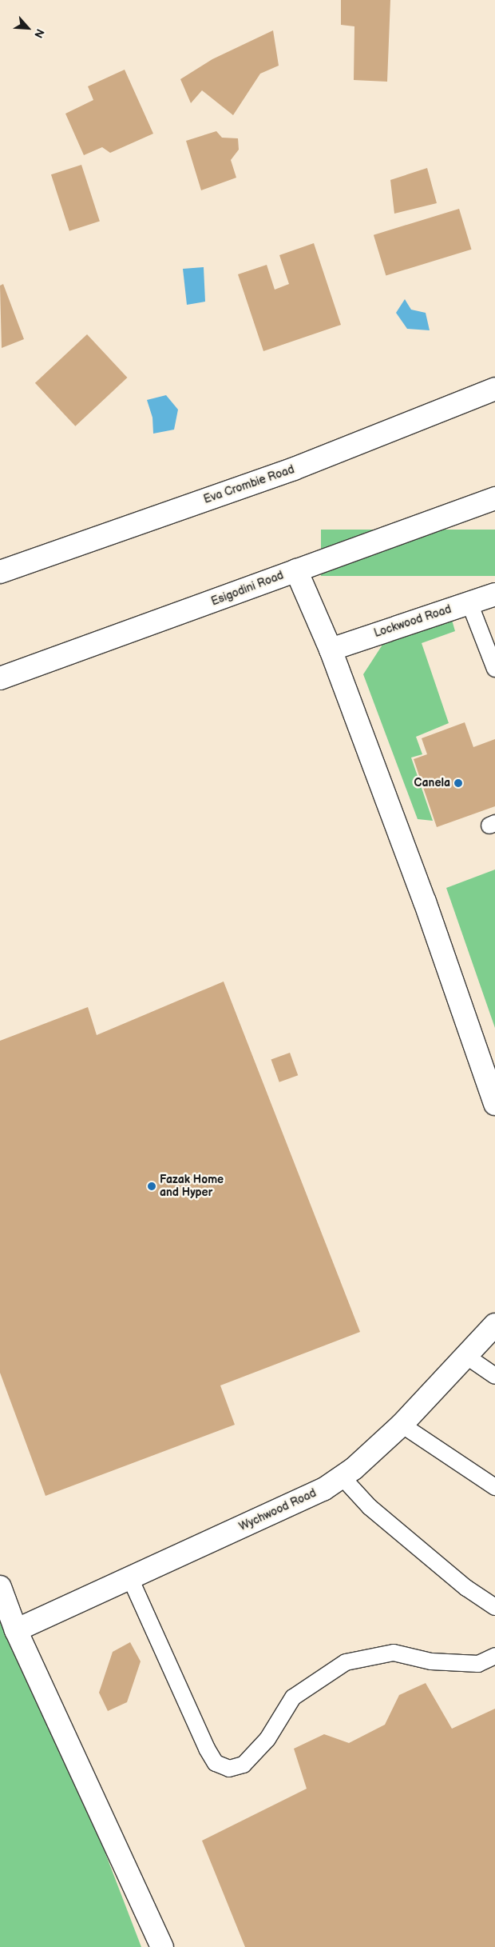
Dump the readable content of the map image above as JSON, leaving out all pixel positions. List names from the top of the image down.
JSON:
{
  "streets": {
    "street": [
      "Eva Crombie Road",
      "Esigodini Road",
      "Lockwood Road",
      "Wychwood Road"
    ]
  },
  "places": ["Canela", "Fazak Home and Hyper"],
  "north": "bottom right"
}
